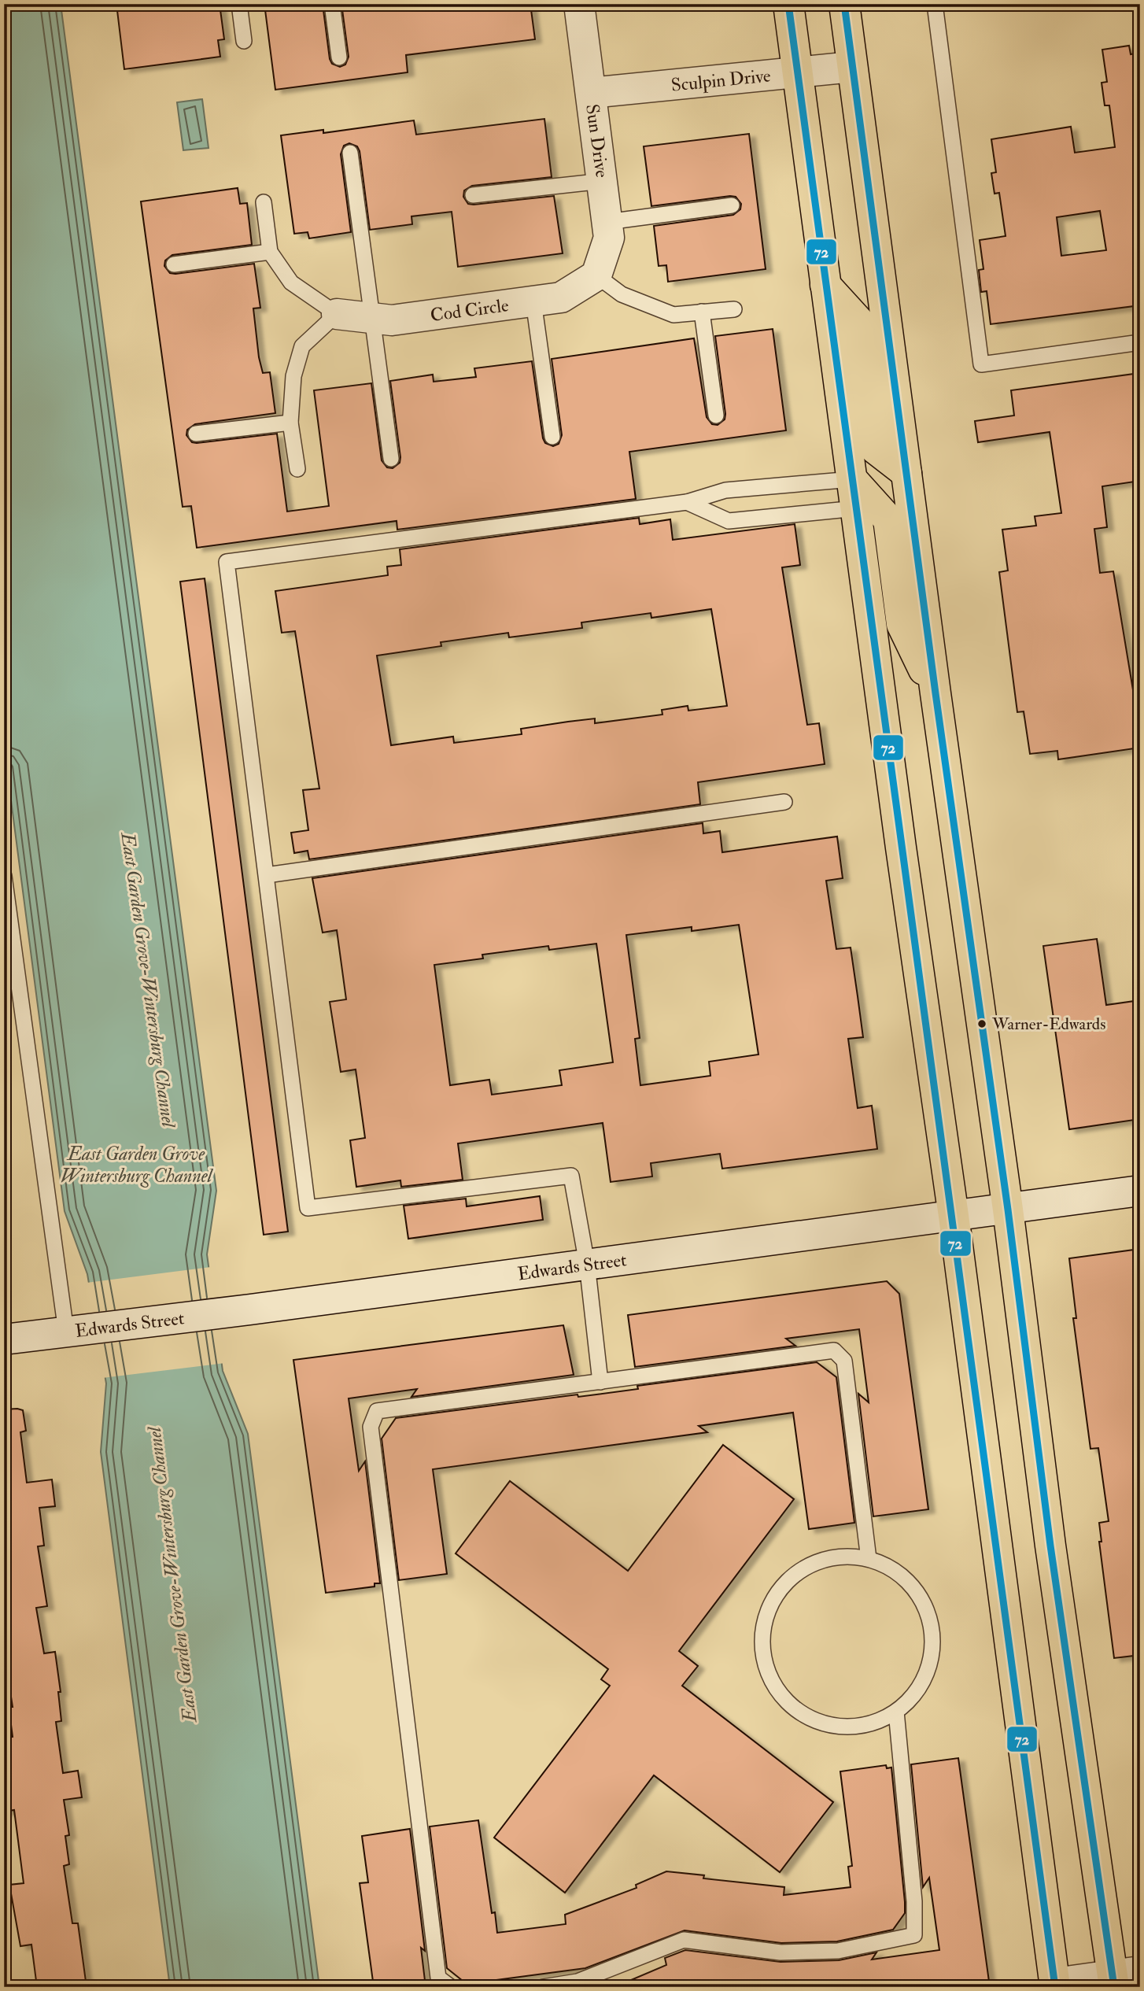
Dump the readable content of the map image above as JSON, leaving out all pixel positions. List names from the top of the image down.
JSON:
{
  "streets": {
    "main road": [
      "Sculpin Drive",
      "Sun Drive",
      "Cod Circle",
      "Edwards Street"
    ]
  },
  "crossings": [
    ["Sculpin Drive", "Sun Drive"],
    ["Sun Drive", "Cod Circle"]
  ],
  "water": ["East Garden Grove-Wintersburg Channel", "East Garden Grove Wintersburg Channel"],
  "places": ["Warner-Edwards"],
  "lines": ["transit line 72"]
}
